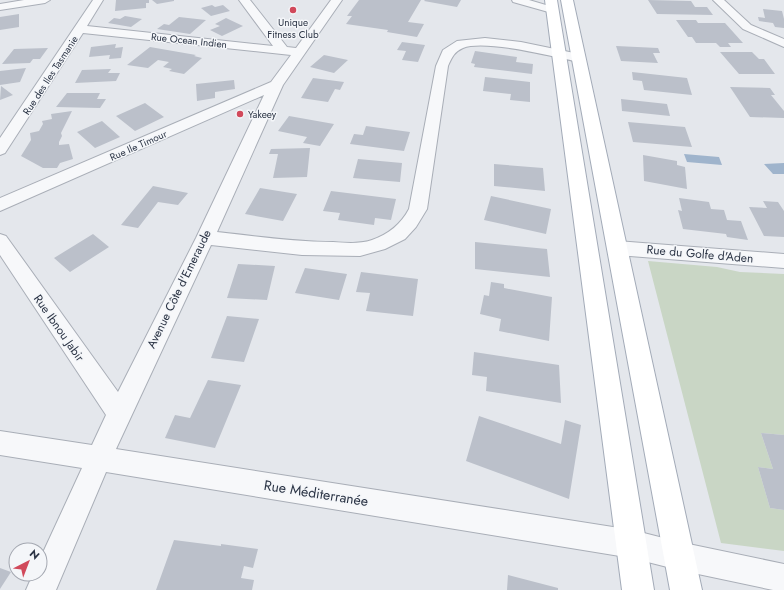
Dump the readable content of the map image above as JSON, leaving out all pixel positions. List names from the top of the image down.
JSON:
{
  "streets": {
    "street": [
      "Rue Ocean Indien",
      "Rue des Iles Tasmanie",
      "Rue Ile Timour",
      "Rue du Golfe d'Aden",
      "Avenue Côte d'Emeraude",
      "Rue Ibnou Jabir",
      "Rue Méditerranée"
    ]
  },
  "crossings": [
    ["Rue Ocean Indien", "Rue des Iles Tasmanie"],
    ["Rue Ocean Indien", "Avenue Côte d'Emeraude"],
    ["Rue Ile Timour", "Avenue Côte d'Emeraude"],
    ["Avenue Côte d'Emeraude", "Rue Ibnou Jabir"],
    ["Avenue Côte d'Emeraude", "Rue Méditerranée"]
  ],
  "places": ["Unique Fitness Club", "Yakeey"],
  "north": "top right"
}
